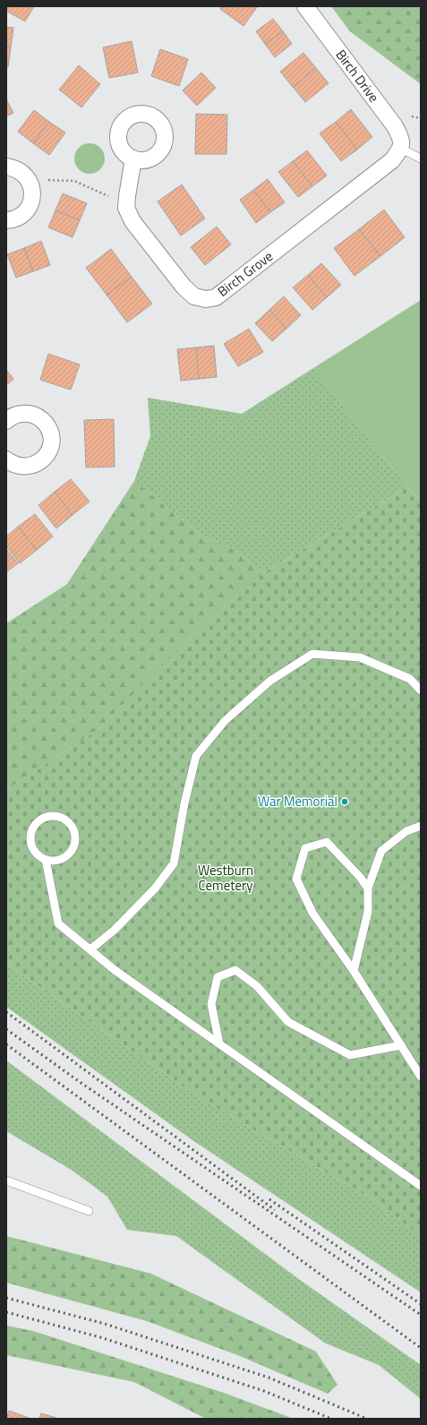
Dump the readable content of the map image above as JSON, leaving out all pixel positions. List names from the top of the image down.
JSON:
{
  "streets": {
    "street": ["Birch Drive", "Birch Grove"]
  },
  "crossings": [
    ["Birch Drive", "Birch Grove"]
  ],
  "parks": ["Westburn Cemetery"],
  "places": ["War Memorial"]
}
